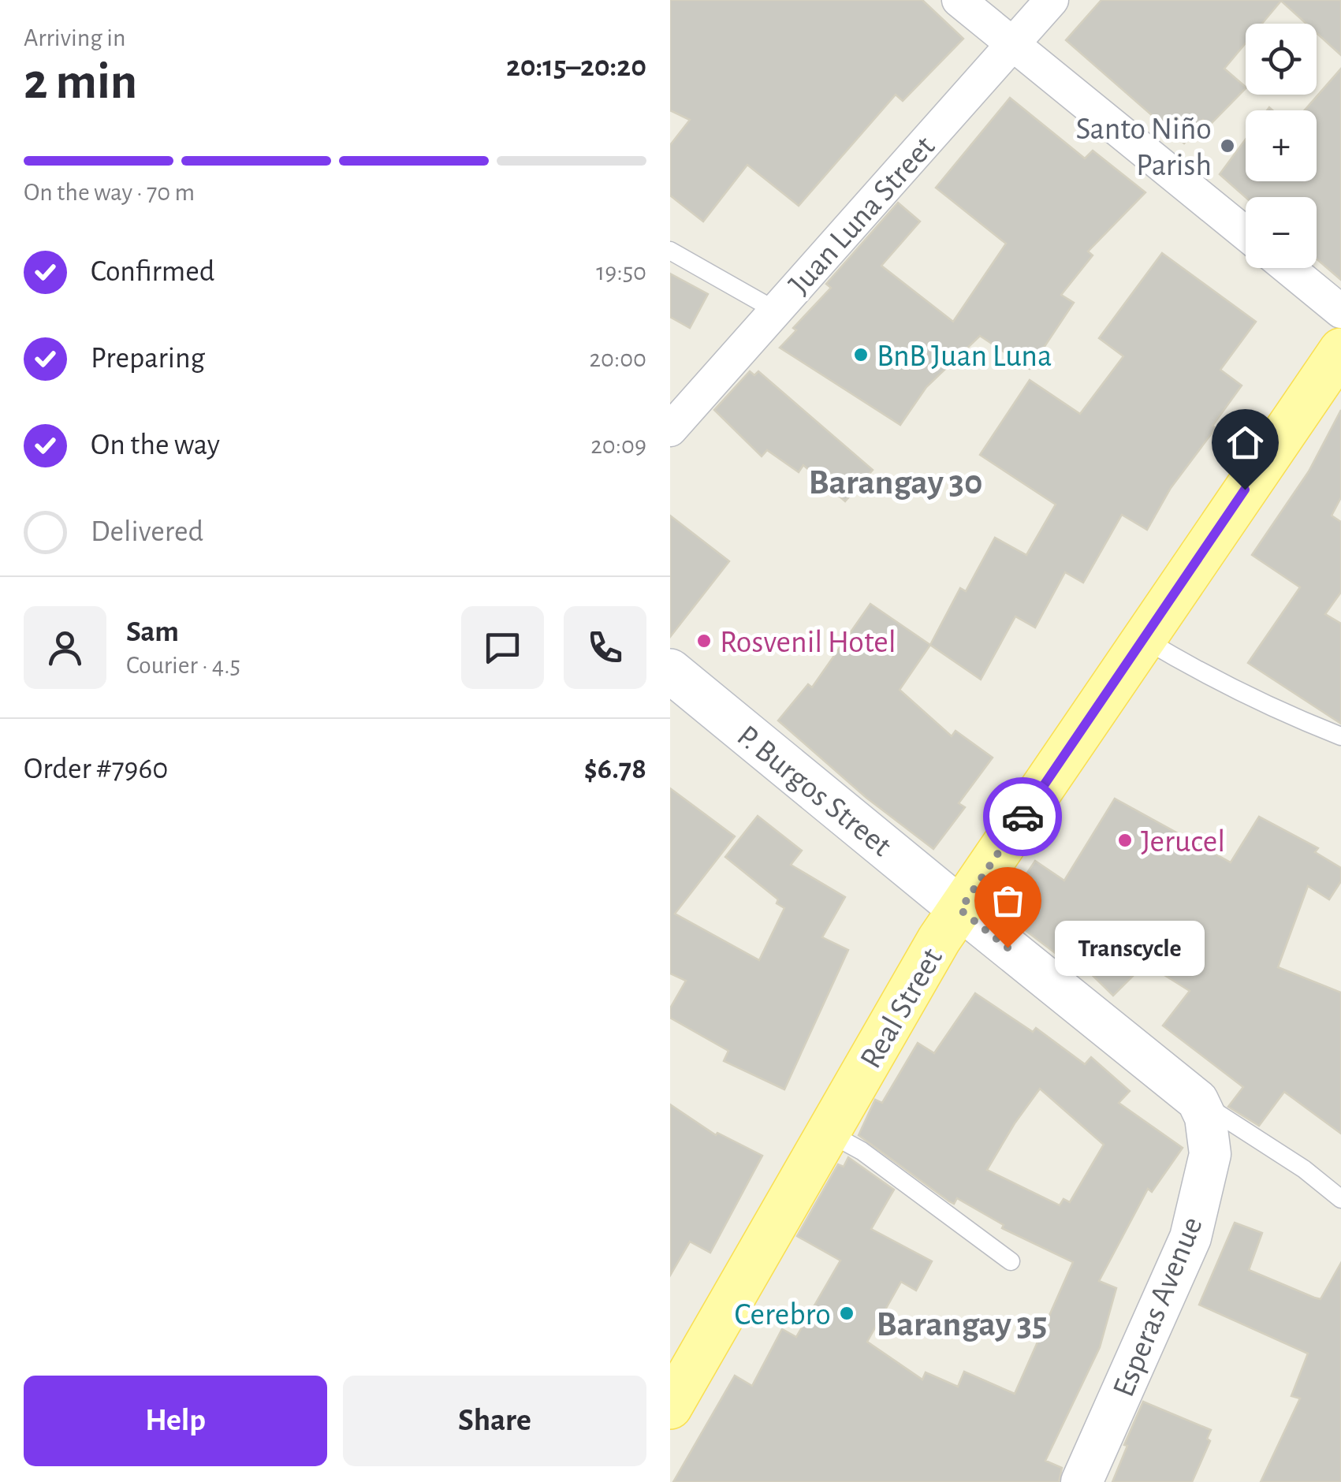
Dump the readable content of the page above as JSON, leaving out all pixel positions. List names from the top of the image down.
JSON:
{
  "streets": {
    "main road": ["P. Burgos Street", "Real Street"],
    "street": ["Juan Luna Street", "Esperas Avenue"]
  },
  "crossings": [
    ["P. Burgos Street", "Real Street"]
  ],
  "districts": ["Barangay 30", "Barangay 35"],
  "places": [
    "Santo Niño Parish",
    "BnB Juan Luna",
    "Rosvenil Hotel",
    "Jerucel",
    "Transcycle",
    "Cerebro"
  ],
  "page": {
    "heading": ["2 min", "Arriving in", "20:15–20:20"],
    "panel": [
      "Sam",
      "Courier · 4.5",
      "Order #7960",
      "$6.78"
    ],
    "map_buttons": ["+", "−"],
    "bar": "On the way · 70 m",
    "list": [
      ["Confirmed", "19:50"],
      ["Preparing", "20:00"],
      ["On the way", "20:09"],
      "Delivered"
    ],
    "bubble": "Transcycle",
    "buttons": ["Help", "Share"]
  }
}
